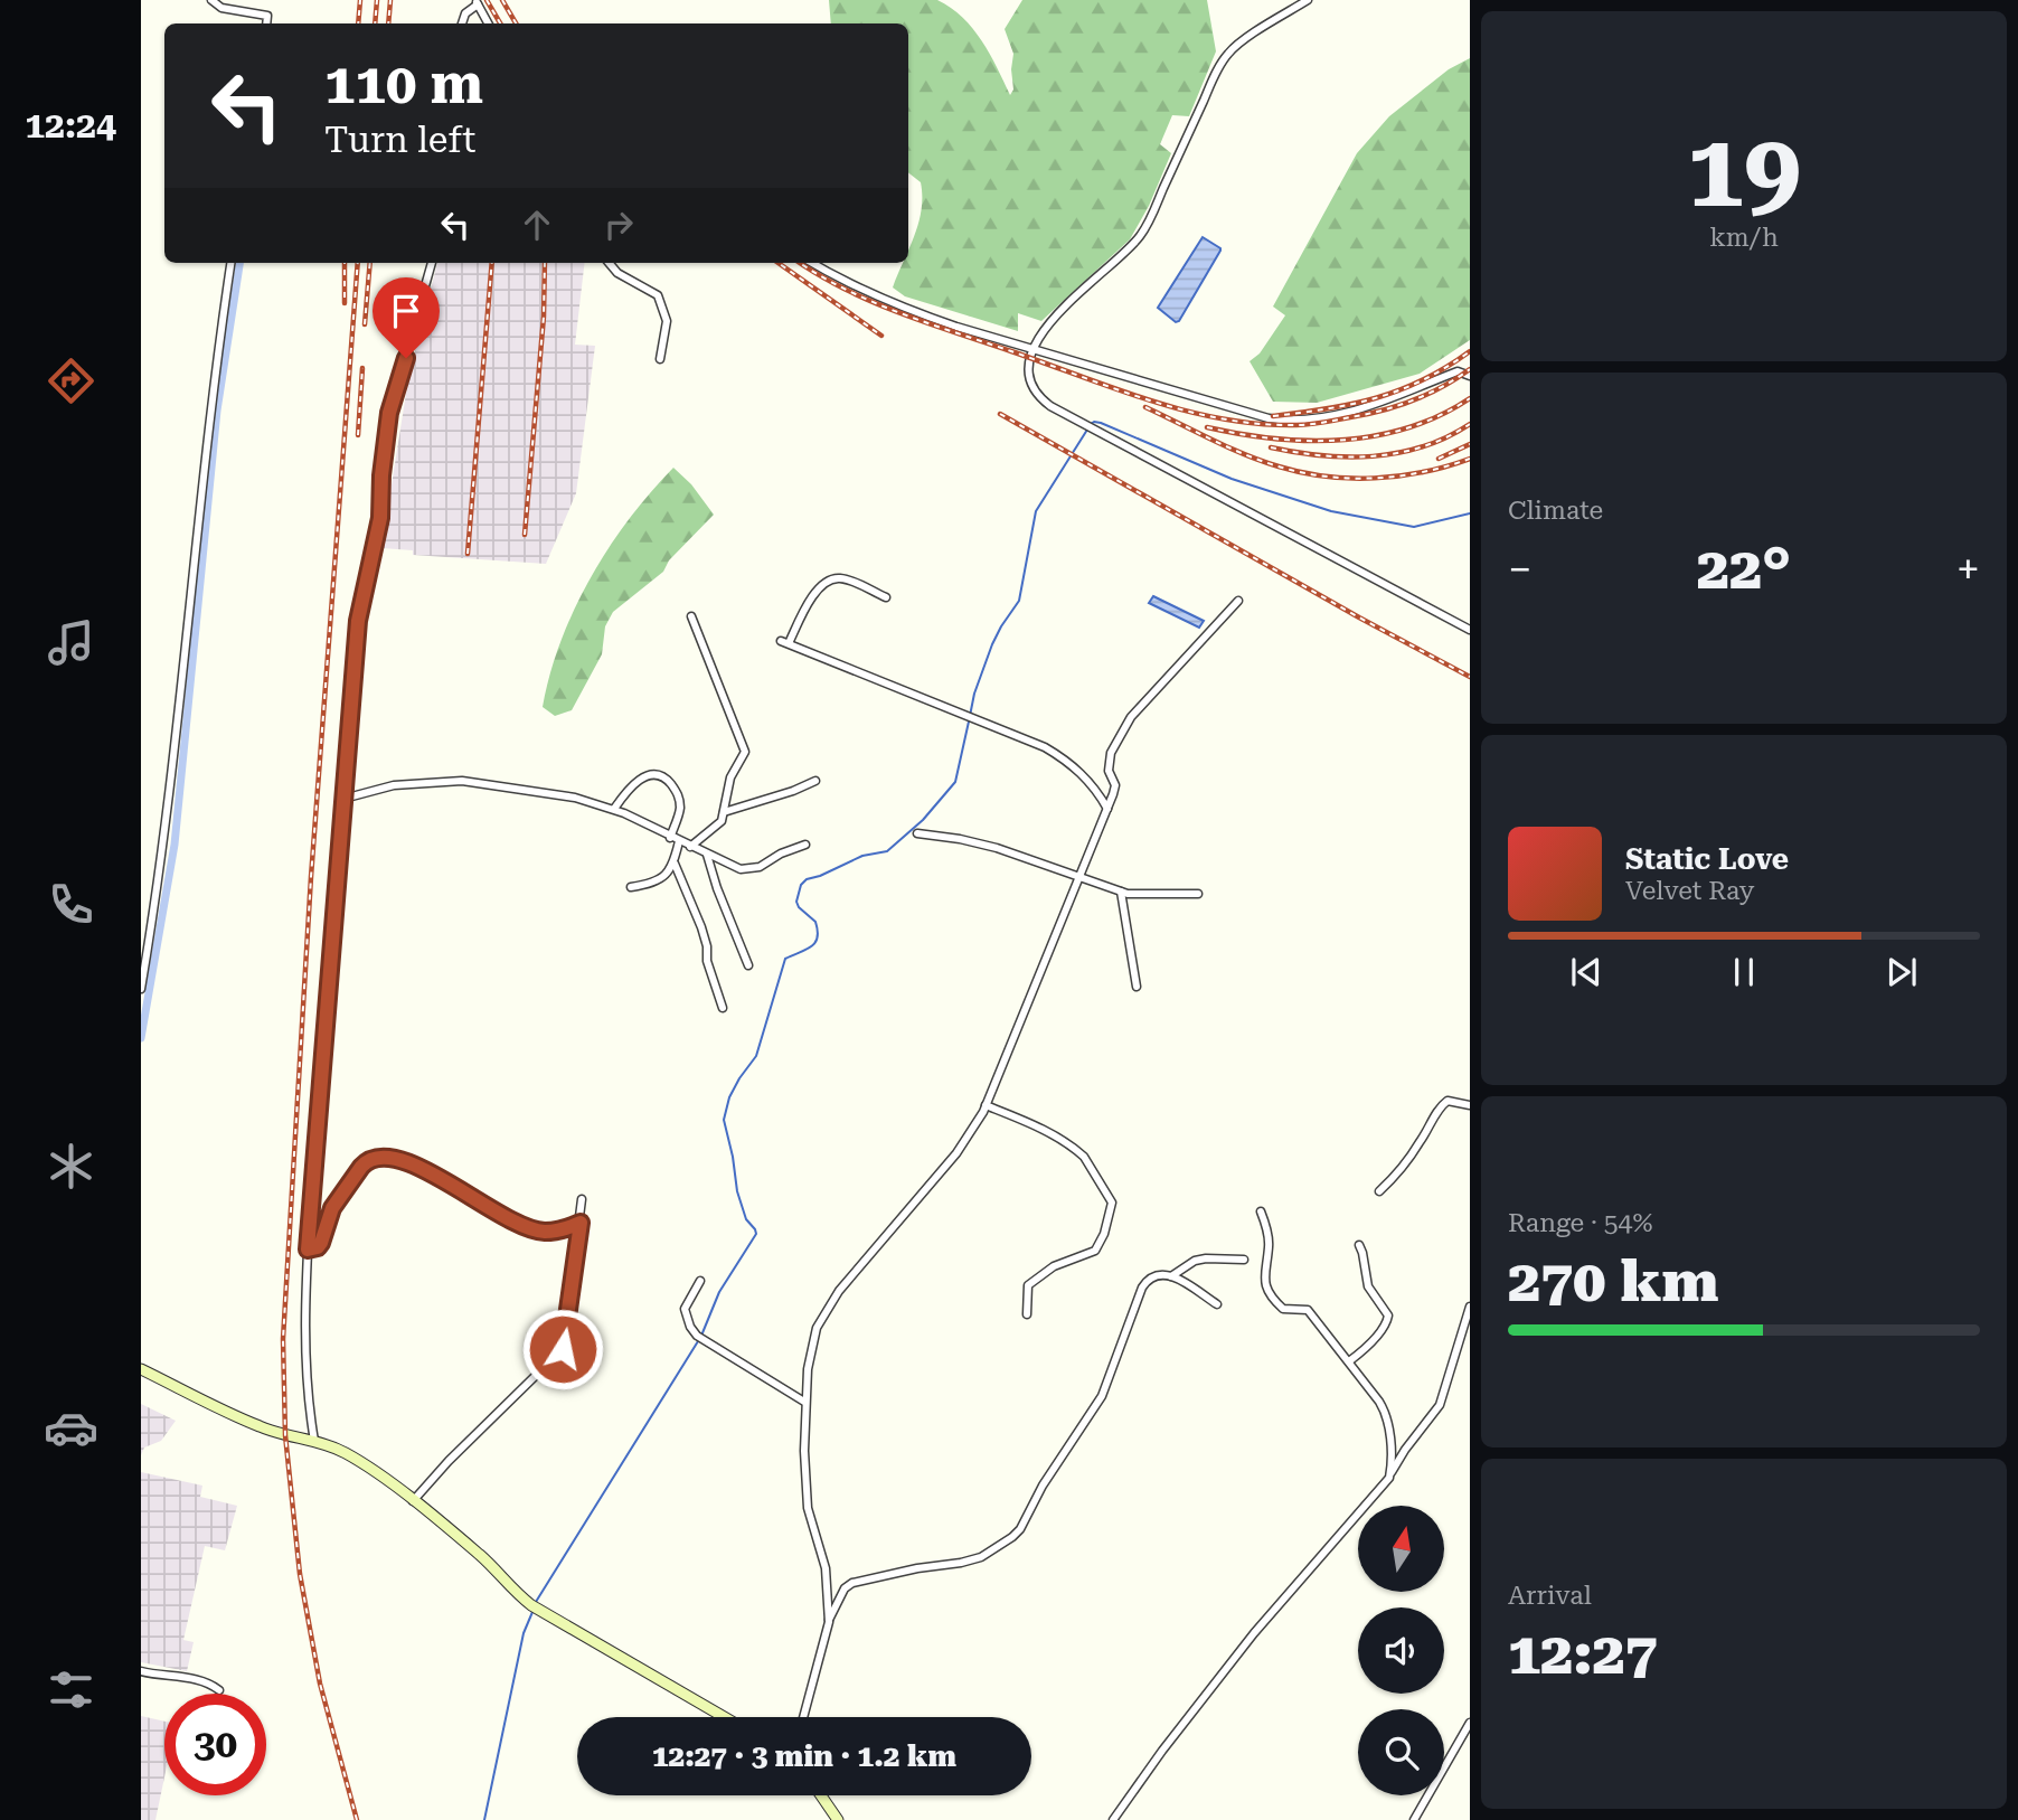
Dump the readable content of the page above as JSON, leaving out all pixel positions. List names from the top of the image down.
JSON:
{
  "north": "top",
  "page": {
    "tabs": "12:24",
    "tile": [
      ["19", "km/h"],
      "Climate",
      ["Range · 54%", "270 km"],
      ["Arrival", "12:27"]
    ],
    "turn": ["110 m", "Turn left"],
    "heat": ["−", "22°", "+"],
    "song": ["Static Love", "Velvet Ray"],
    "limit": "30",
    "trip": "12:27 · 3 min · 1.2 km"
  }
}
